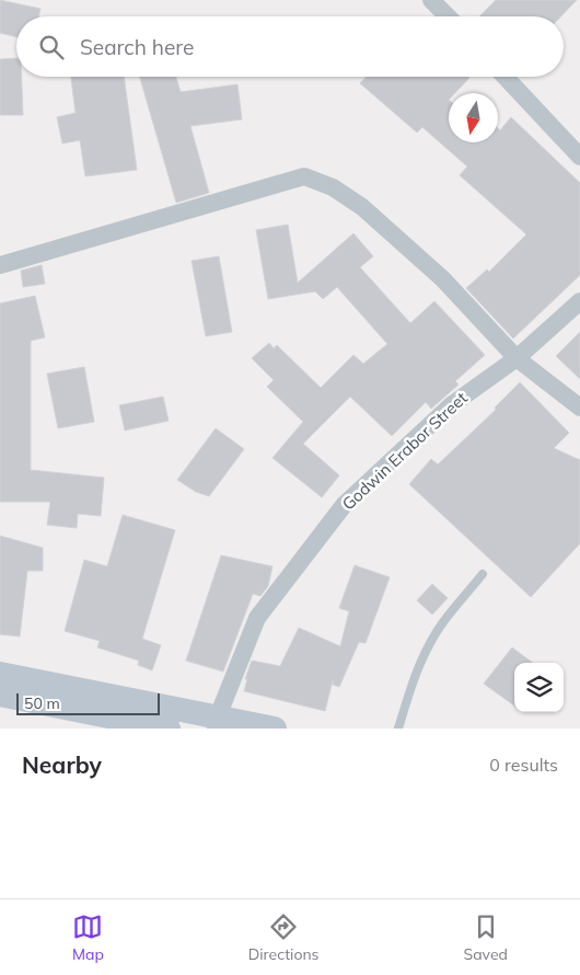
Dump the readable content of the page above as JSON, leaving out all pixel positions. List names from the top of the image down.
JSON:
{
  "streets": {
    "street": ["Godwin Erabor Street"]
  },
  "scale_bar": "50 m",
  "north": "bottom",
  "page": {
    "search": "Search here",
    "scale": "50 m",
    "heading": ["Nearby", "0 results"],
    "nav": ["Map", "Directions", "Saved"]
  }
}
